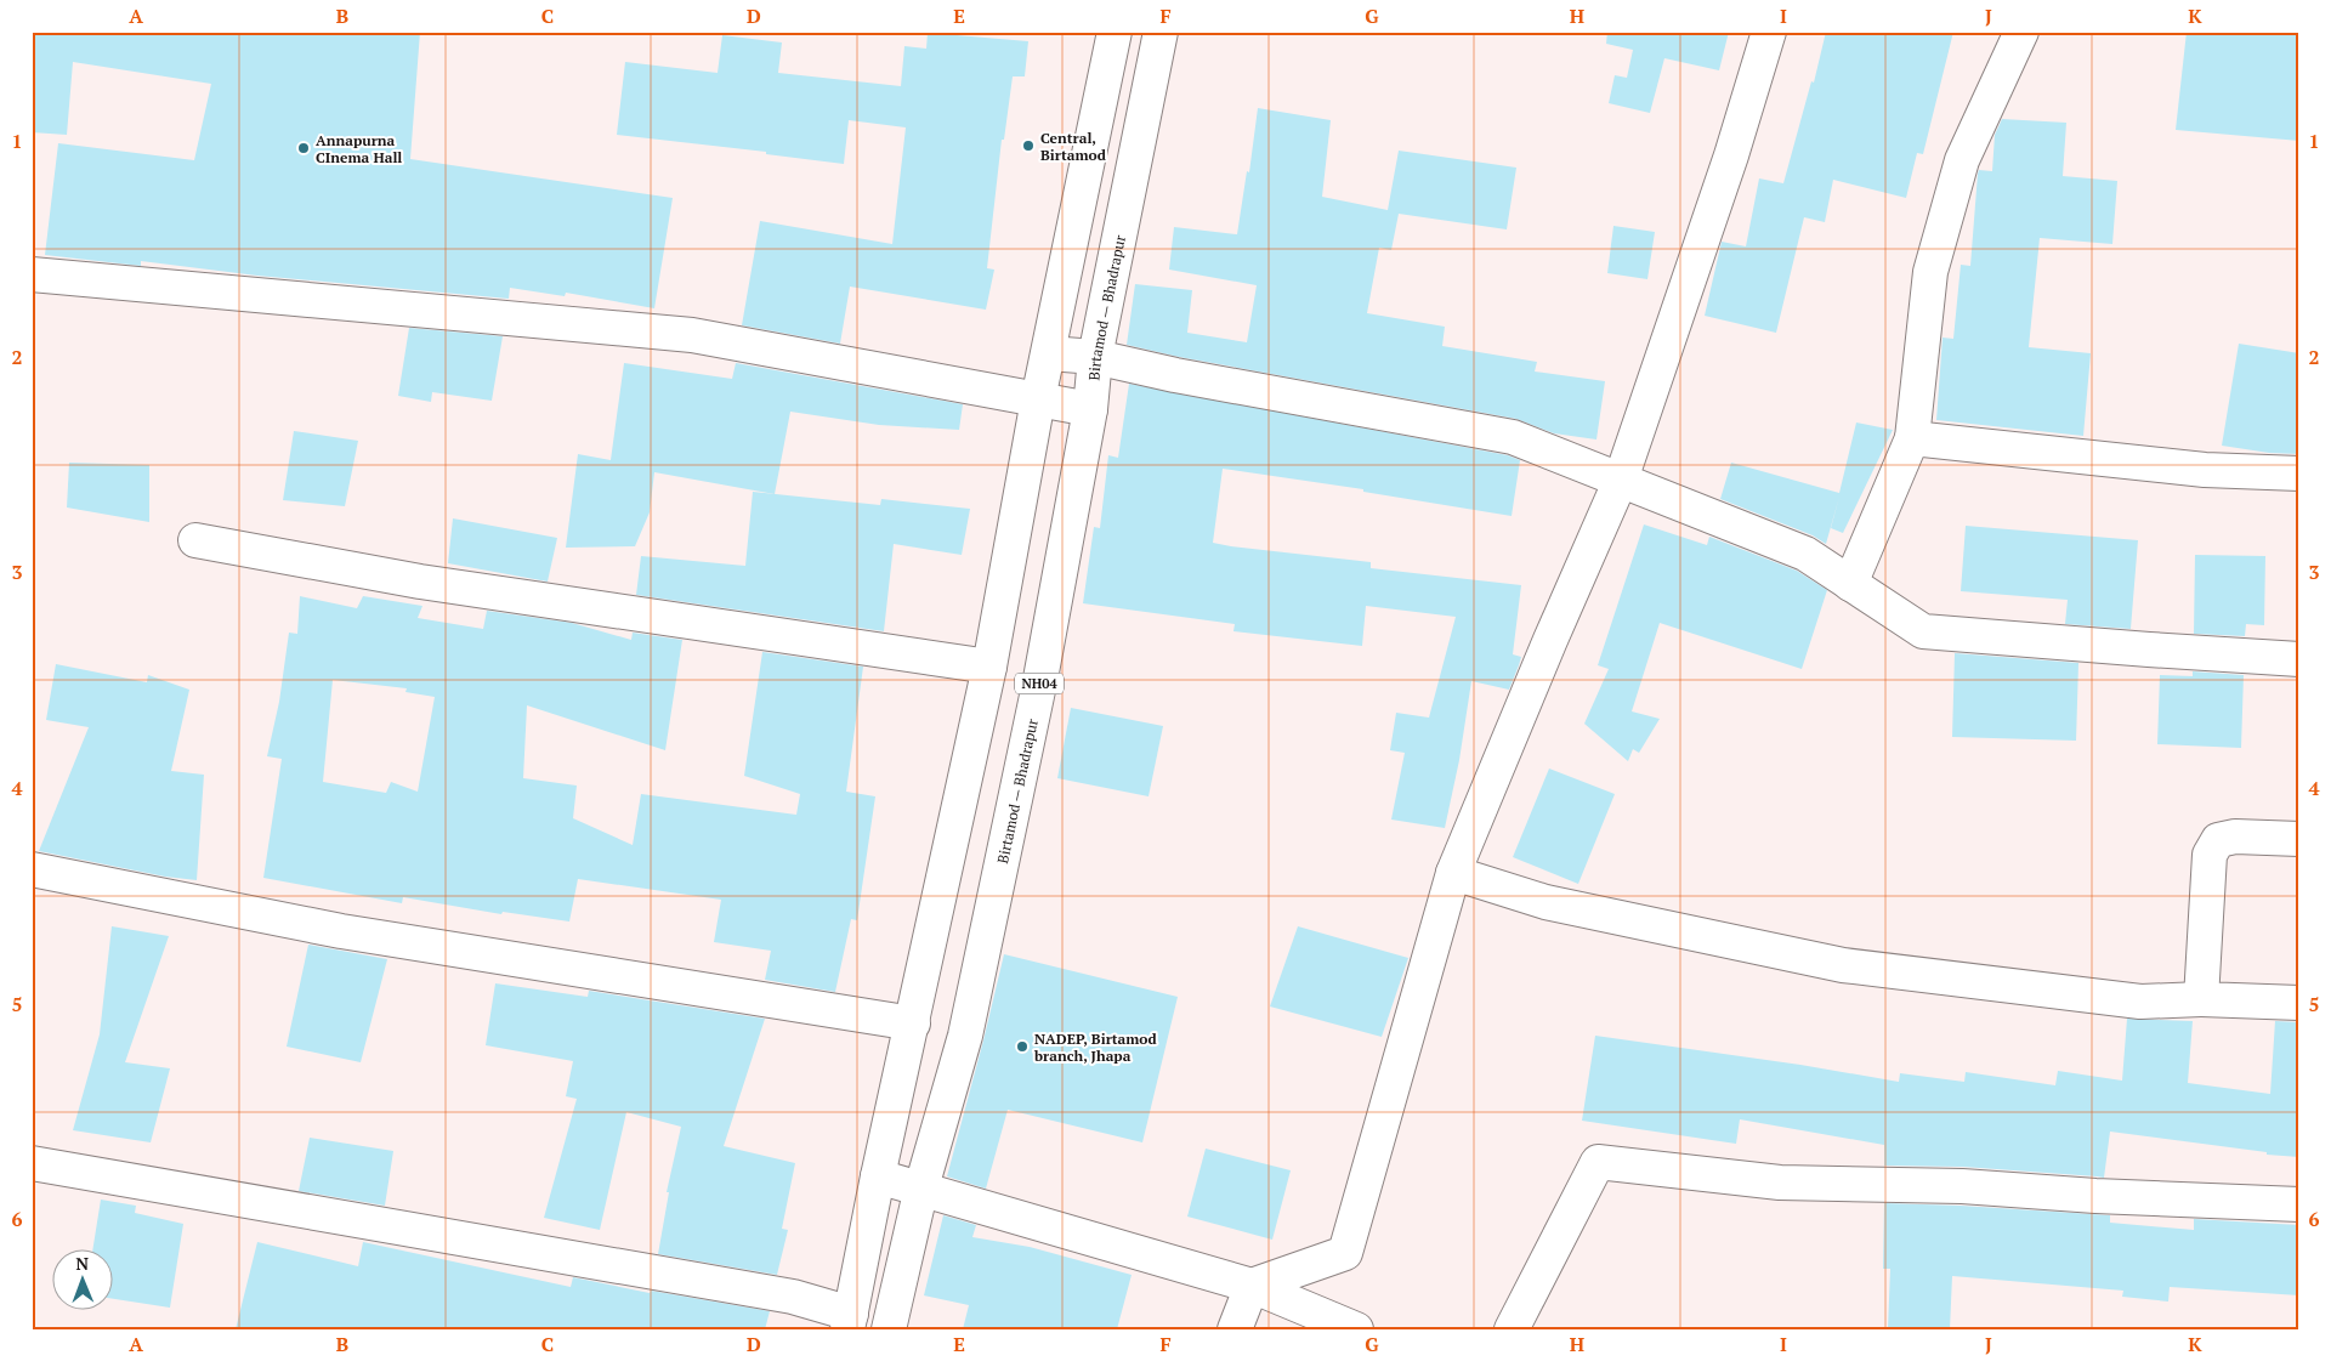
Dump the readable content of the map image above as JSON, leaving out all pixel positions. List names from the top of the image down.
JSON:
{
  "streets": {
    "street": ["Birtamod — Bhadrapur", "NH04"]
  },
  "places": ["Central, Birtamod", "Annapurna CInema Hall", "NADEP, Birtamod branch, Jhapa"],
  "north": "top",
  "grid": {
    "columns": [
      "A",
      "B",
      "C",
      "D",
      "E",
      "F",
      "G",
      "H",
      "I",
      "J",
      "K"
    ],
    "rows": [
      "1",
      "2",
      "3",
      "4",
      "5",
      "6"
    ]
  }
}
